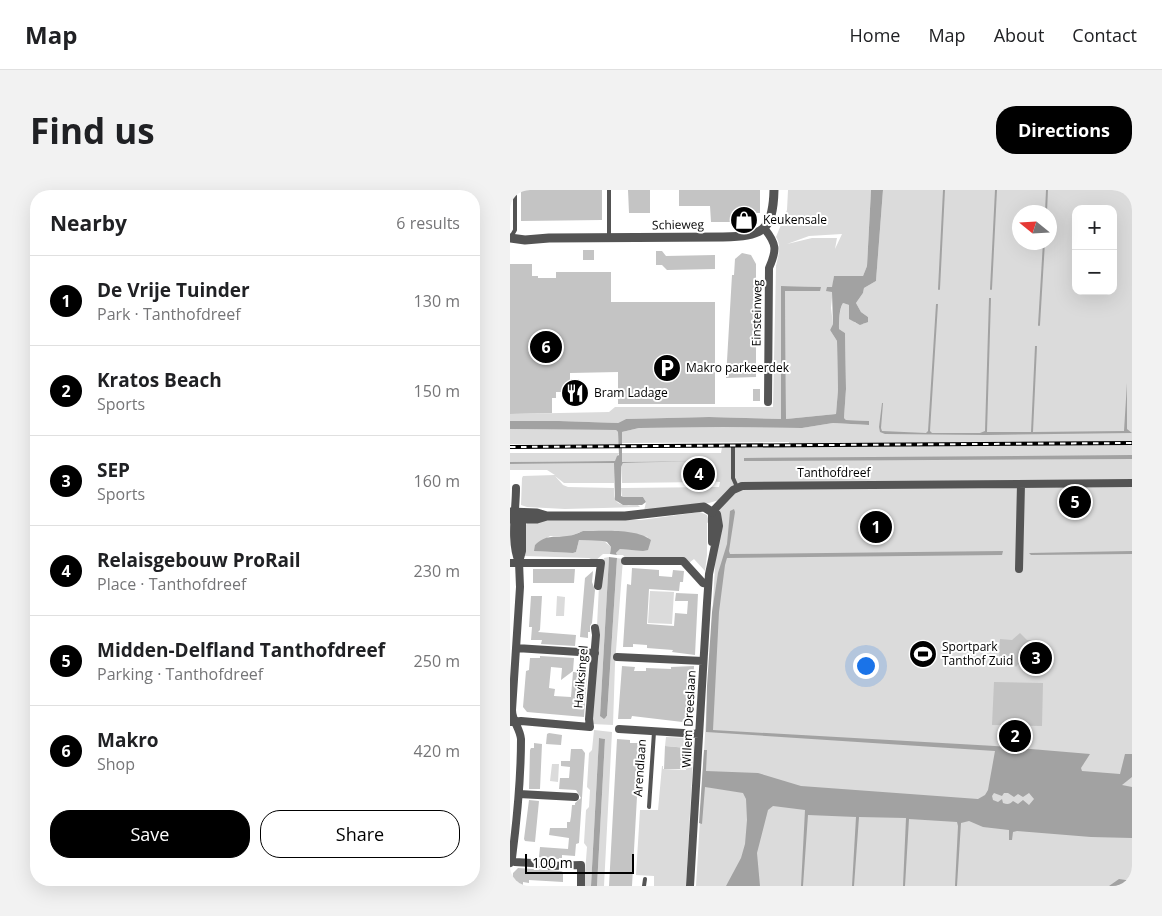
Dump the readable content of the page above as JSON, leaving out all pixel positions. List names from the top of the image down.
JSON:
{
  "streets": {
    "street": [
      "Schieweg",
      "Einsteinweg",
      "Tanthofdreef",
      "Haviksingel",
      "Willem Dreeslaan",
      "Arendlaan"
    ]
  },
  "crossings": [
    ["Schieweg", "Einsteinweg"],
    ["Willem Dreeslaan", "Arendlaan"]
  ],
  "places": {
    "shop": ["Keukensale"],
    "parking": ["Makro parkeerdek"],
    "restaurant": ["Bram Ladage"],
    "sports": ["Sportpark Tanthof Zuid"]
  },
  "scale_bar": "100 m",
  "north": "left",
  "page": {
    "header": "Map",
    "nav": [
      "Home",
      "Map",
      "About",
      "Contact"
    ],
    "buttons": [
      "Directions",
      ["Save", "Share"]
    ],
    "title": "Find us",
    "heading": ["Nearby", "6 results"],
    "map_buttons": ["+", "−"],
    "list": [
      {
        "mark": "1",
        "name": "De Vrije Tuinder",
        "note": "Park · Tanthofdreef",
        "value": "130 m"
      },
      {
        "mark": "2",
        "name": "Kratos Beach",
        "note": "Sports",
        "value": "150 m"
      },
      {
        "mark": "3",
        "name": "SEP",
        "note": "Sports",
        "value": "160 m"
      },
      {
        "mark": "4",
        "name": "Relaisgebouw ProRail",
        "note": "Place · Tanthofdreef",
        "value": "230 m"
      },
      {
        "mark": "5",
        "name": "Midden-Delfland Tanthofdreef",
        "note": "Parking · Tanthofdreef",
        "value": "250 m"
      },
      {
        "mark": "6",
        "name": "Makro",
        "note": "Shop",
        "value": "420 m"
      }
    ],
    "pins": [
      "6",
      "4",
      "5",
      "1",
      "3",
      "2"
    ],
    "scale": "100 m"
  }
}
